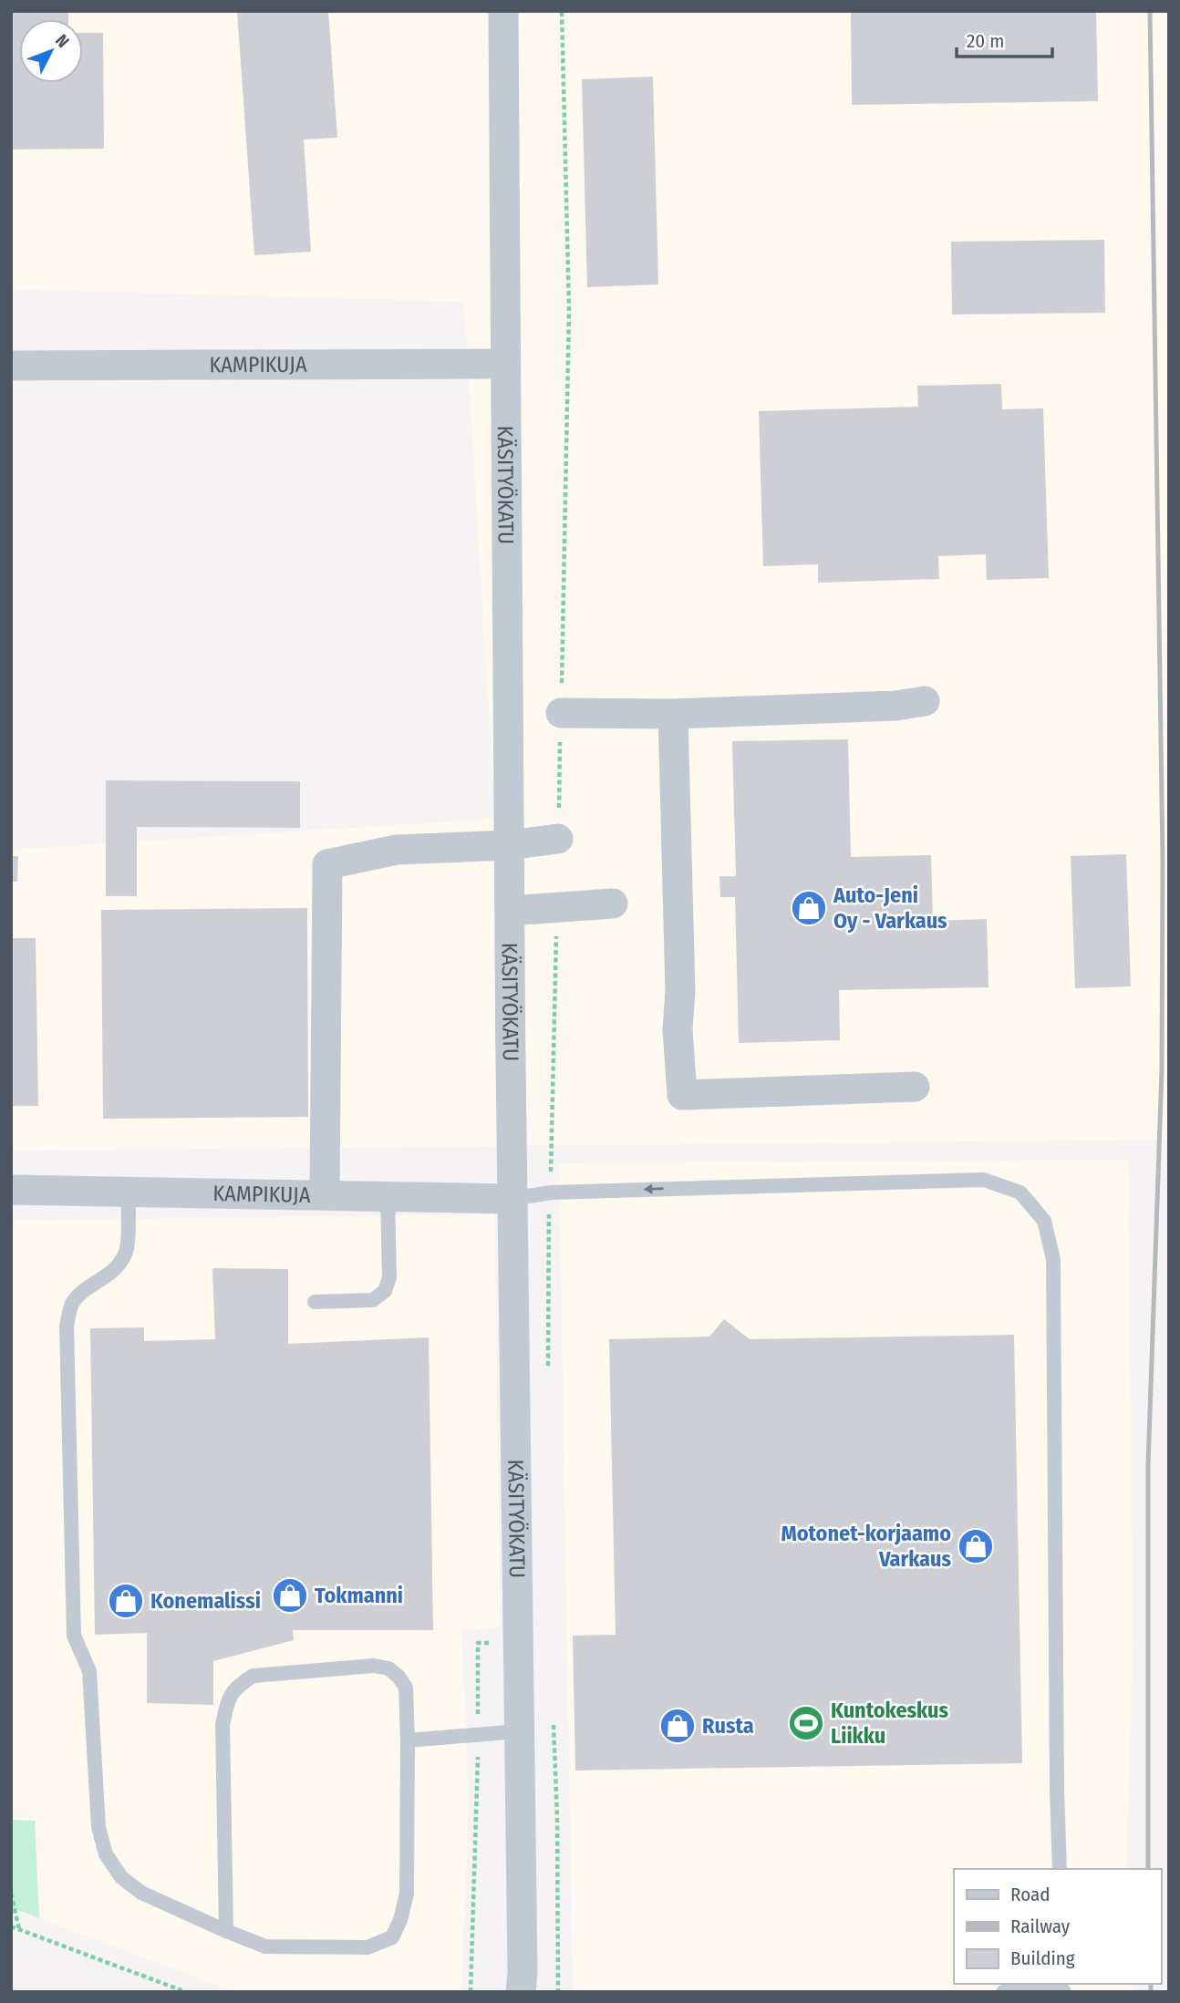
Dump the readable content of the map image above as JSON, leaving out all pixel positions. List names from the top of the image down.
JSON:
{
  "streets": {
    "street": ["KAMPIKUJA", "KÄSITYÖKATU"]
  },
  "crossings": [
    ["KAMPIKUJA", "KÄSITYÖKATU"]
  ],
  "places": {
    "shop": [
      "Auto-Jeni Oy - Varkaus",
      "Motonet-korjaamo Varkaus",
      "Tokmanni",
      "Konemalissi",
      "Rusta"
    ],
    "sports": ["Kuntokeskus Liikku"]
  },
  "legend": ["Road", "Railway", "Building"],
  "scale_bar": "20 m",
  "north": "top right"
}
